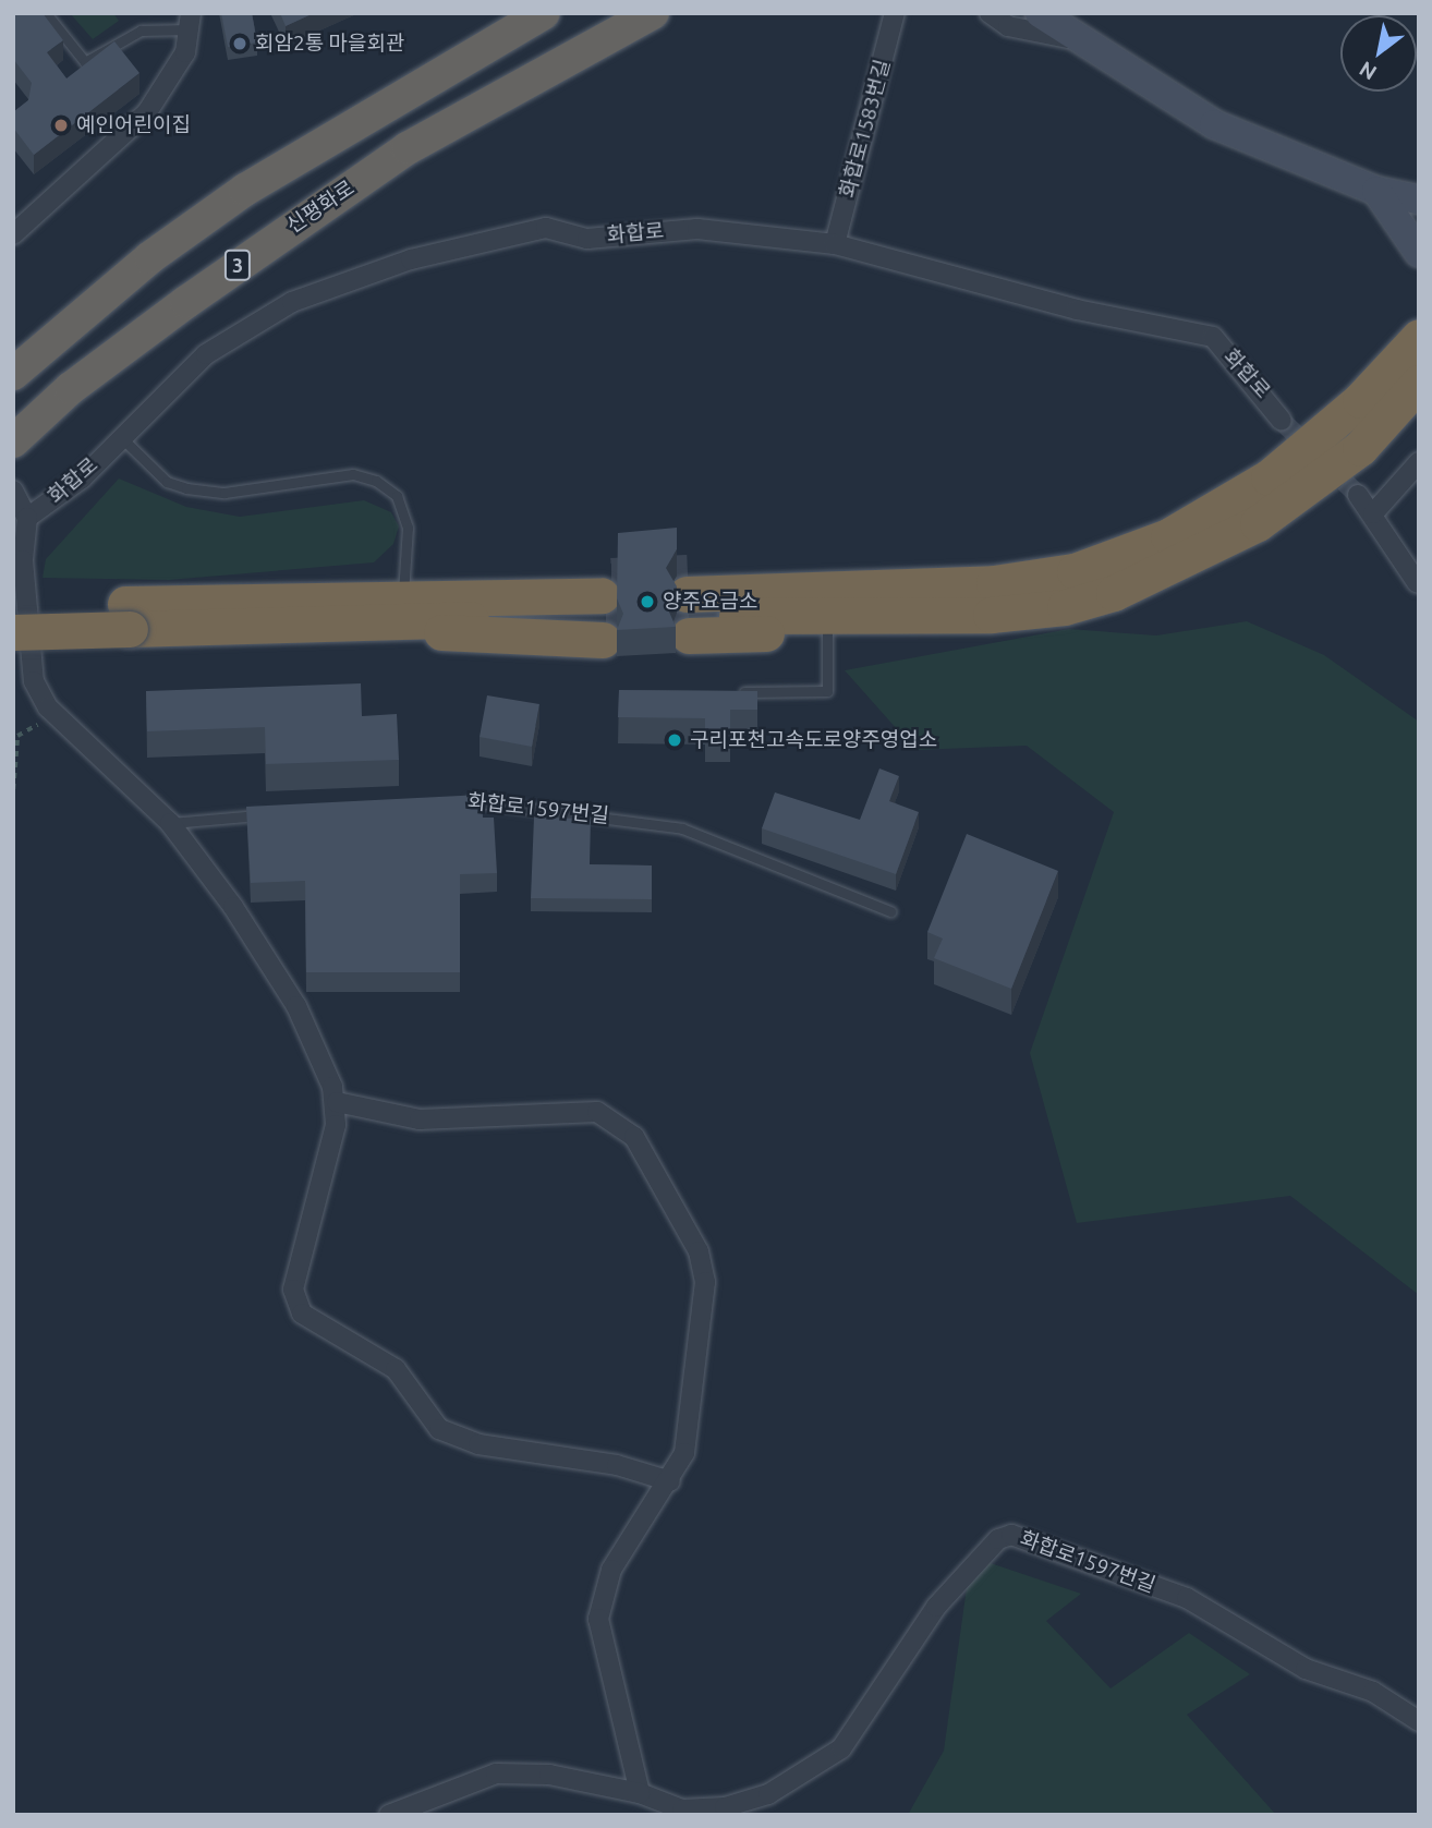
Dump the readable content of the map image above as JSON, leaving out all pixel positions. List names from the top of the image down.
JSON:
{
  "streets": {
    "highway": ["신평화로", "3"],
    "street": ["화합로1583번길", "화합로", "화합로1597번길"]
  },
  "crossings": [
    ["화합로1583번길", "화합로"]
  ],
  "places": [
    "회암2통 마을회관",
    "예인어린이집",
    "양주요금소",
    "구리포천고속도로양주영업소"
  ],
  "north": "bottom left"
}
